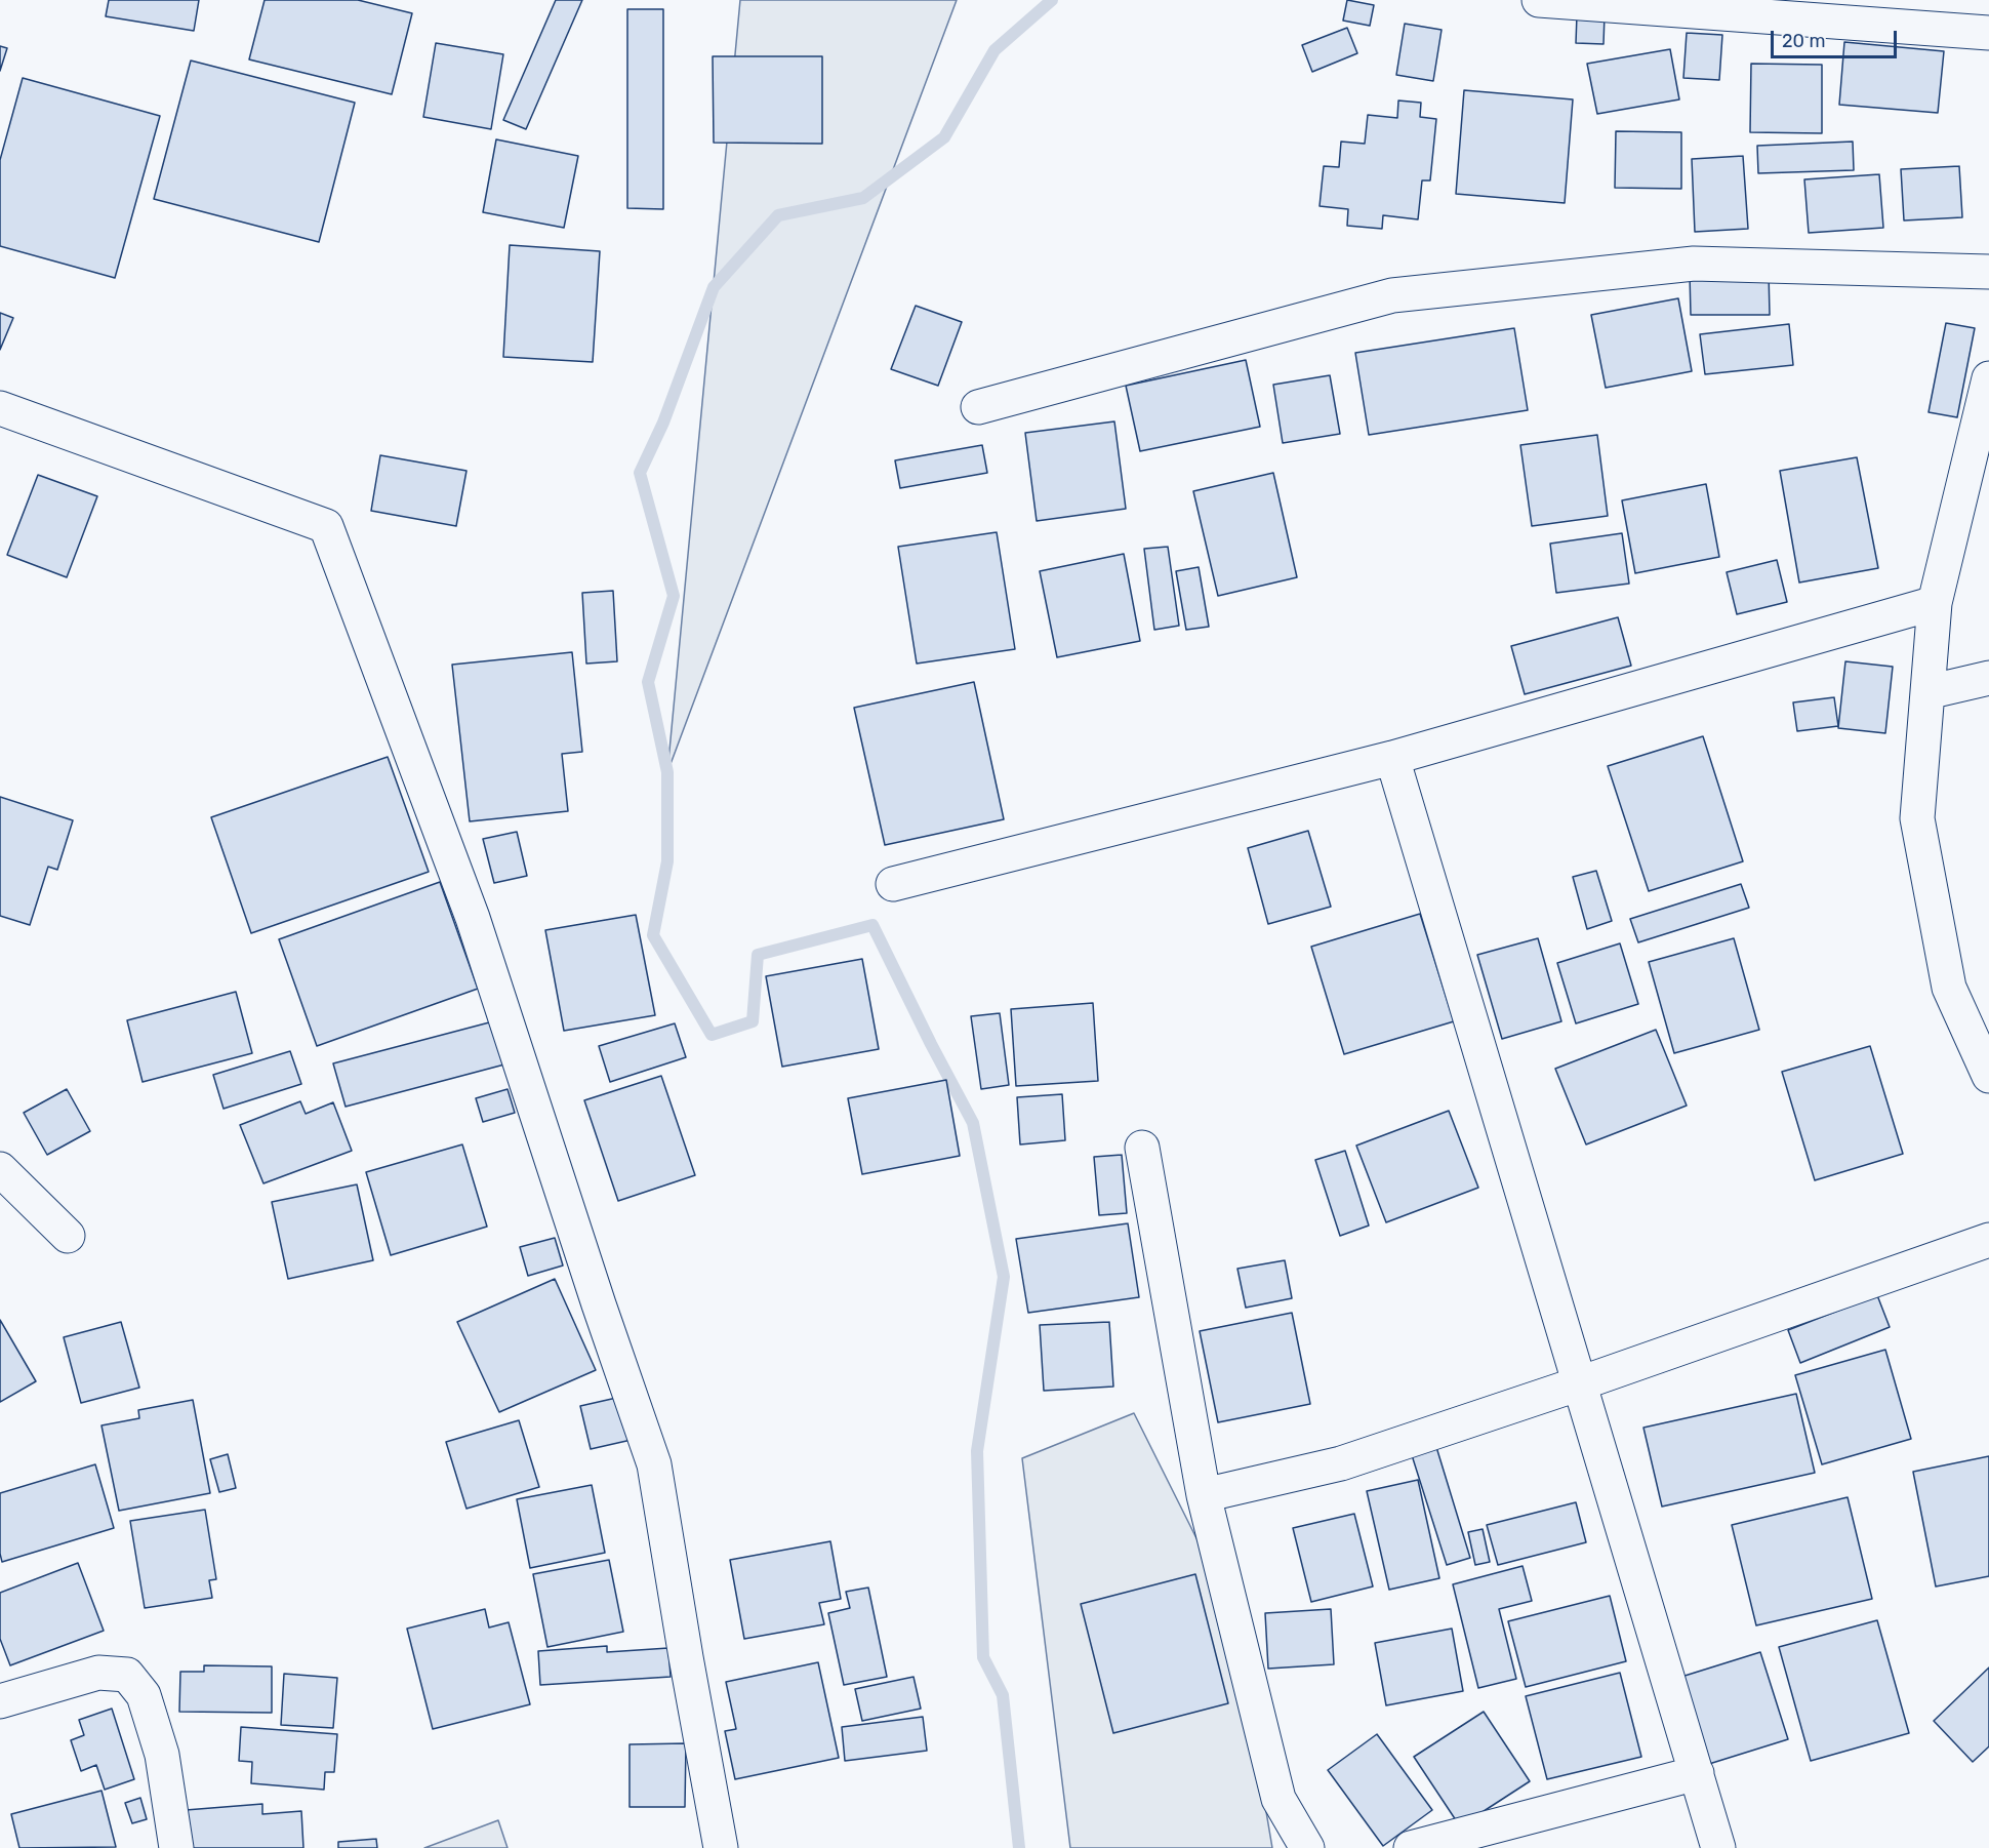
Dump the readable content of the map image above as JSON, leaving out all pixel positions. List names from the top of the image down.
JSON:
{
  "scale_bar": "20 m"
}
